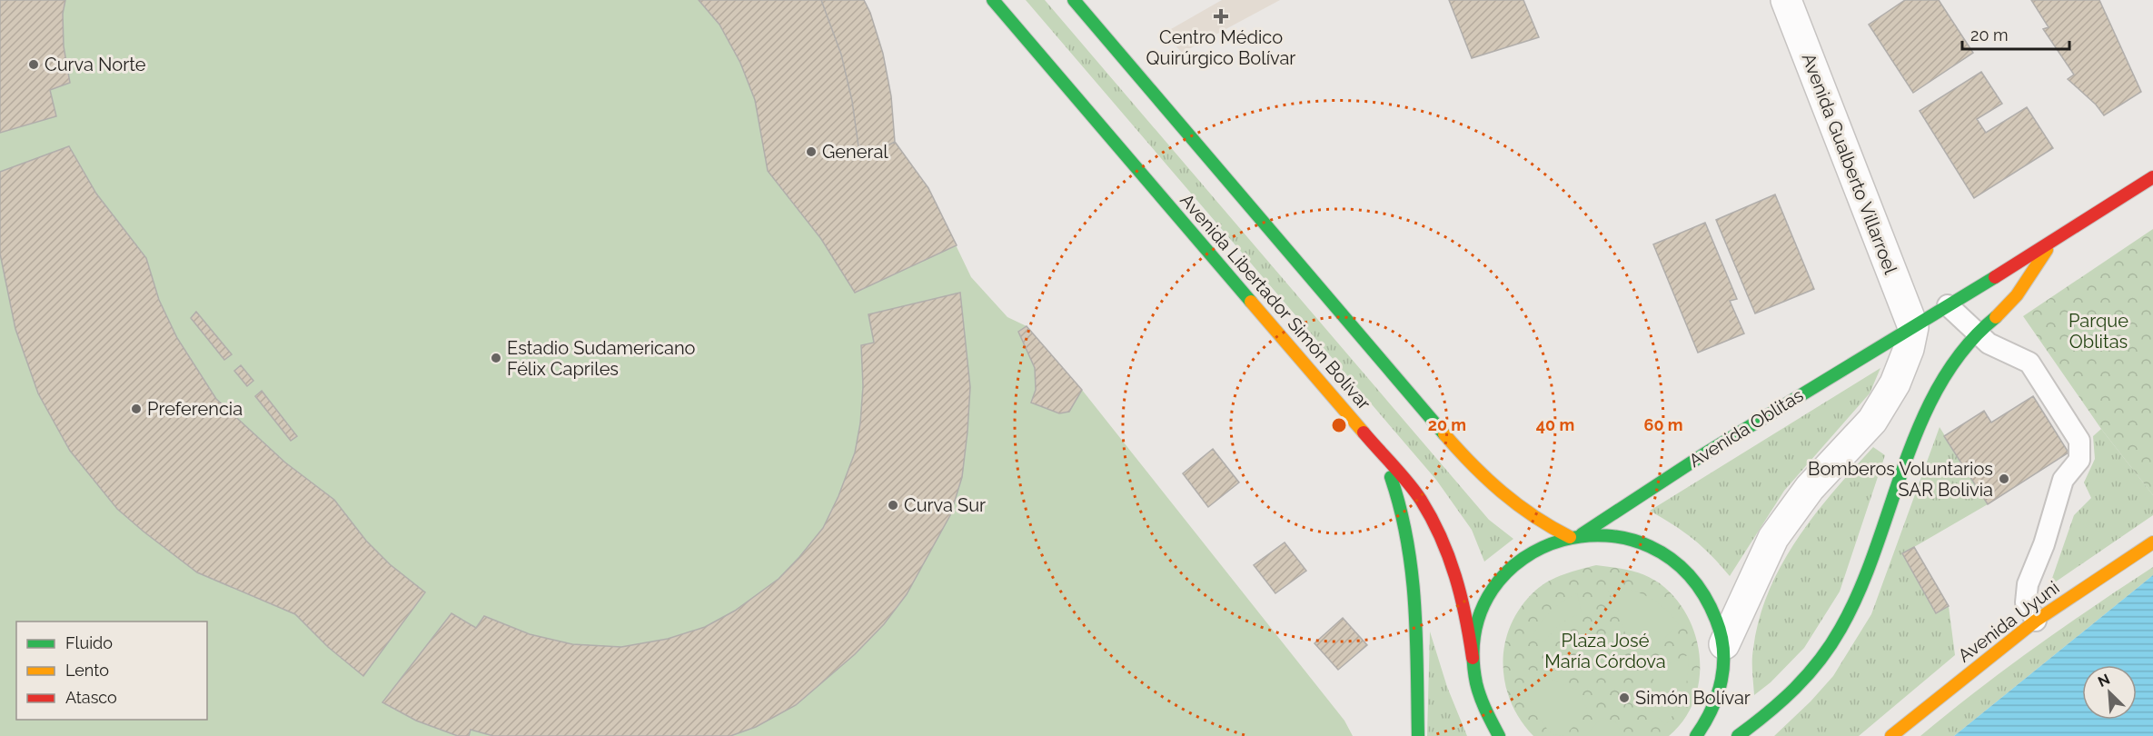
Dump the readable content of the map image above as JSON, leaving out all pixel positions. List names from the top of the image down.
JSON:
{
  "streets": {
    "main road": ["Avenida Libertador Simón Bolívar", "Avenida Oblitas", "Avenida Uyuni"],
    "street": ["Avenida Gualberto Villarroel"]
  },
  "crossings": [
    ["Avenida Gualberto Villarroel", "Avenida Oblitas"]
  ],
  "parks": ["Parque Oblitas", "Plaza José María Córdova"],
  "places": {
    "health": ["Centro Médico Quirúrgico Bolívar"],
    "other": [
      "Curva Norte",
      "General",
      "Estadio Sudamericano Félix Capriles",
      "Preferencia",
      "Bomberos Voluntarios SAR Bolivia",
      "Curva Sur",
      "Simón Bolívar"
    ]
  },
  "legend": ["Fluido", "Lento", "Atasco"],
  "scale_bar": "20 m",
  "north": "top left",
  "rings": ["20 m", "40 m", "60 m"]
}
